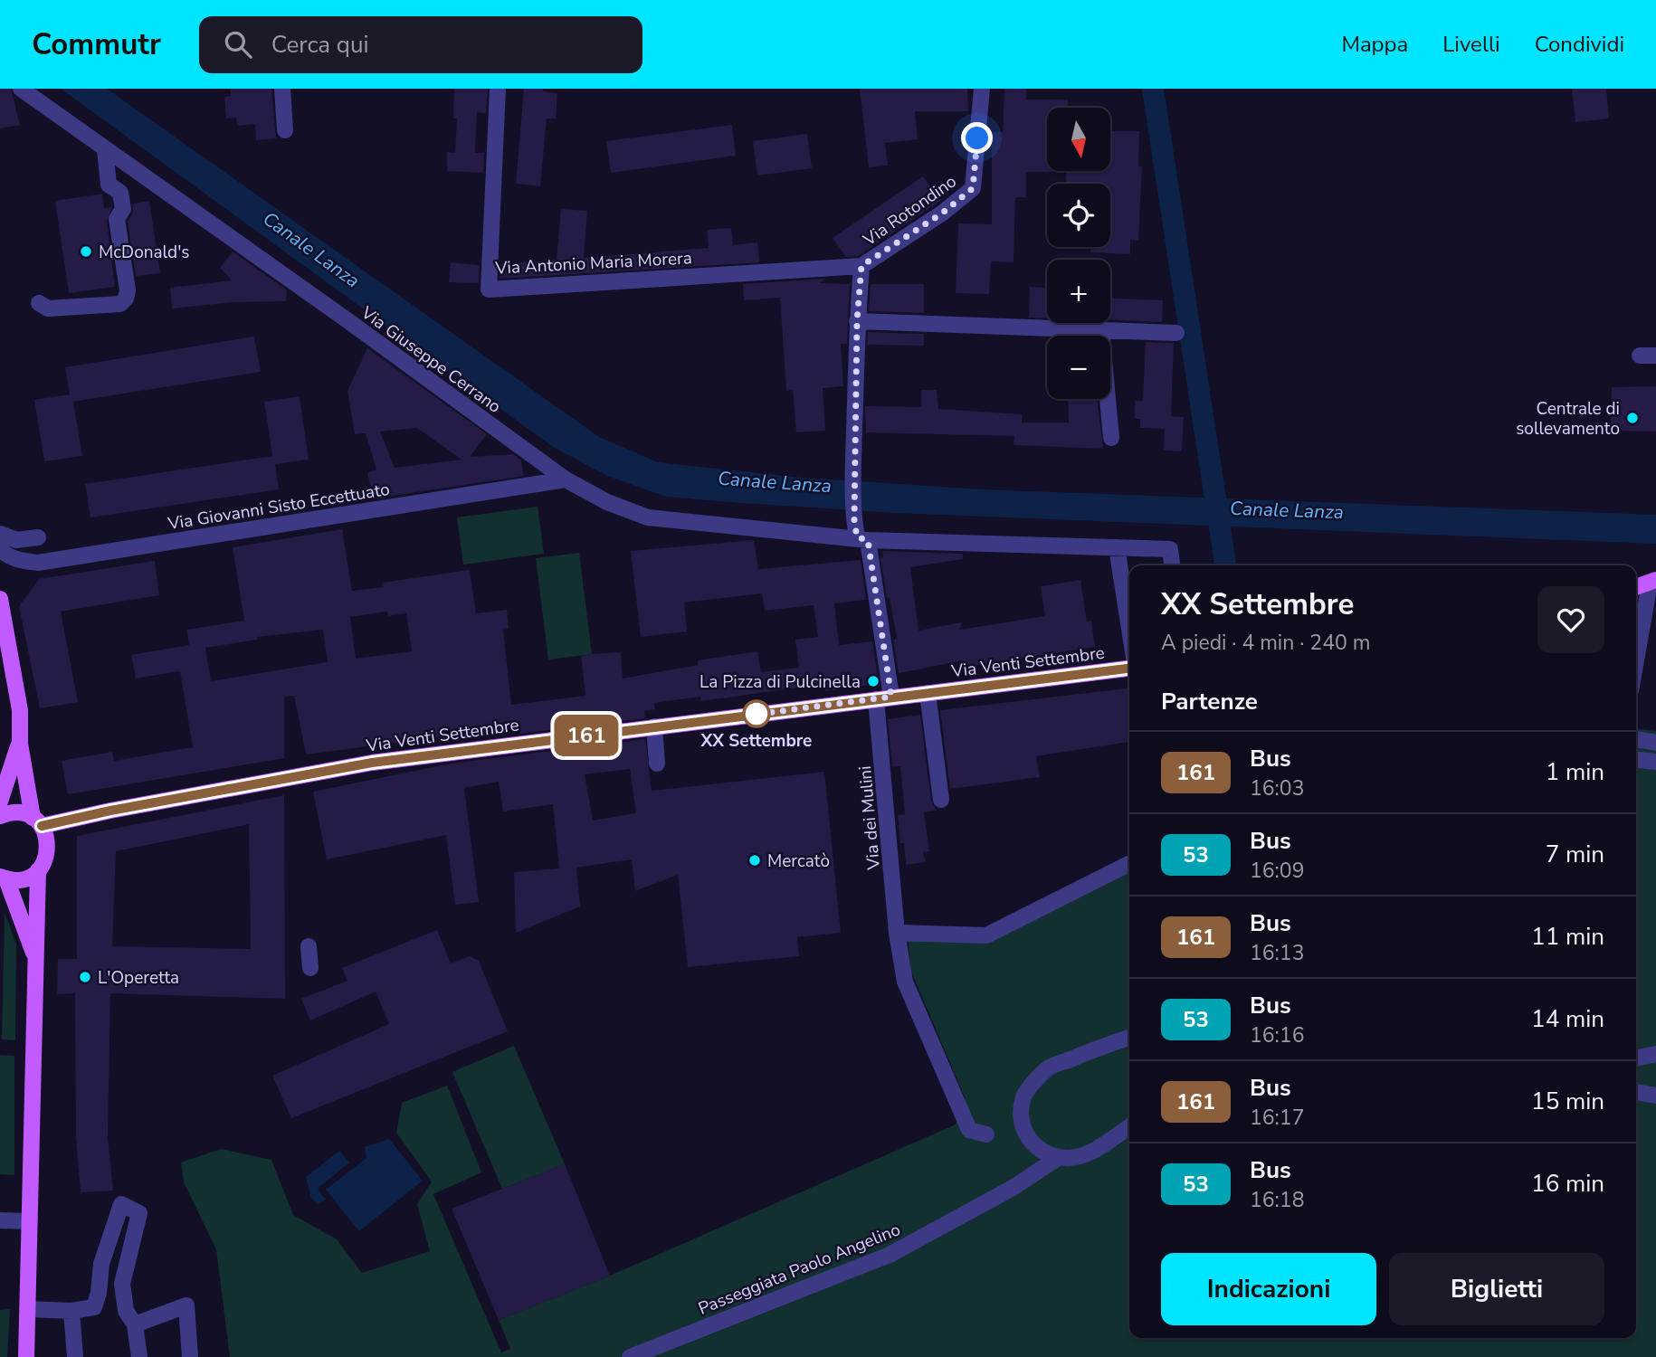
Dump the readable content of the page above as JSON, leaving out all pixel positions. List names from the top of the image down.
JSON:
{
  "streets": {
    "main road": ["Via Venti Settembre"],
    "street": [
      "Via Rotondino",
      "Via Antonio Maria Morera",
      "Via Giuseppe Cerrano",
      "Via Giovanni Sisto Eccettuato",
      "Via dei Mulini",
      "Passeggiata Paolo Angelino"
    ]
  },
  "crossings": [
    ["Via Rotondino", "Via Antonio Maria Morera"],
    ["Via Rotondino", "Via Giuseppe Cerrano"],
    ["Via Rotondino", "Via Venti Settembre"],
    ["Via Rotondino", "Via dei Mulini"],
    ["Via Giuseppe Cerrano", "Via Giovanni Sisto Eccettuato"],
    ["Via Venti Settembre", "Via dei Mulini"]
  ],
  "water": ["Canale Lanza"],
  "places": [
    "McDonald's",
    "Centrale di sollevamento",
    "La Pizza di Pulcinella",
    "XX Settembre",
    "Mercatò",
    "L'Operetta"
  ],
  "lines": ["bus line 161"],
  "north": "bottom",
  "page": {
    "header": "Commutr",
    "search": "Cerca qui",
    "nav": ["Mappa", "Livelli", "Condividi"],
    "on_map": "161",
    "map_buttons": ["+", "−"],
    "heading": [
      ["XX Settembre", "A piedi · 4 min · 240 m"],
      "Partenze"
    ],
    "list": [
      {
        "mark": "161",
        "name": "Bus",
        "note": "16:03",
        "value": "1 min"
      },
      {
        "mark": "53",
        "name": "Bus",
        "note": "16:09",
        "value": "7 min"
      },
      {
        "mark": "161",
        "name": "Bus",
        "note": "16:13",
        "value": "11 min"
      },
      {
        "mark": "53",
        "name": "Bus",
        "note": "16:16",
        "value": "14 min"
      },
      {
        "mark": "161",
        "name": "Bus",
        "note": "16:17",
        "value": "15 min"
      },
      {
        "mark": "53",
        "name": "Bus",
        "note": "16:18",
        "value": "16 min"
      }
    ],
    "buttons": ["Indicazioni", "Biglietti"]
  }
}
